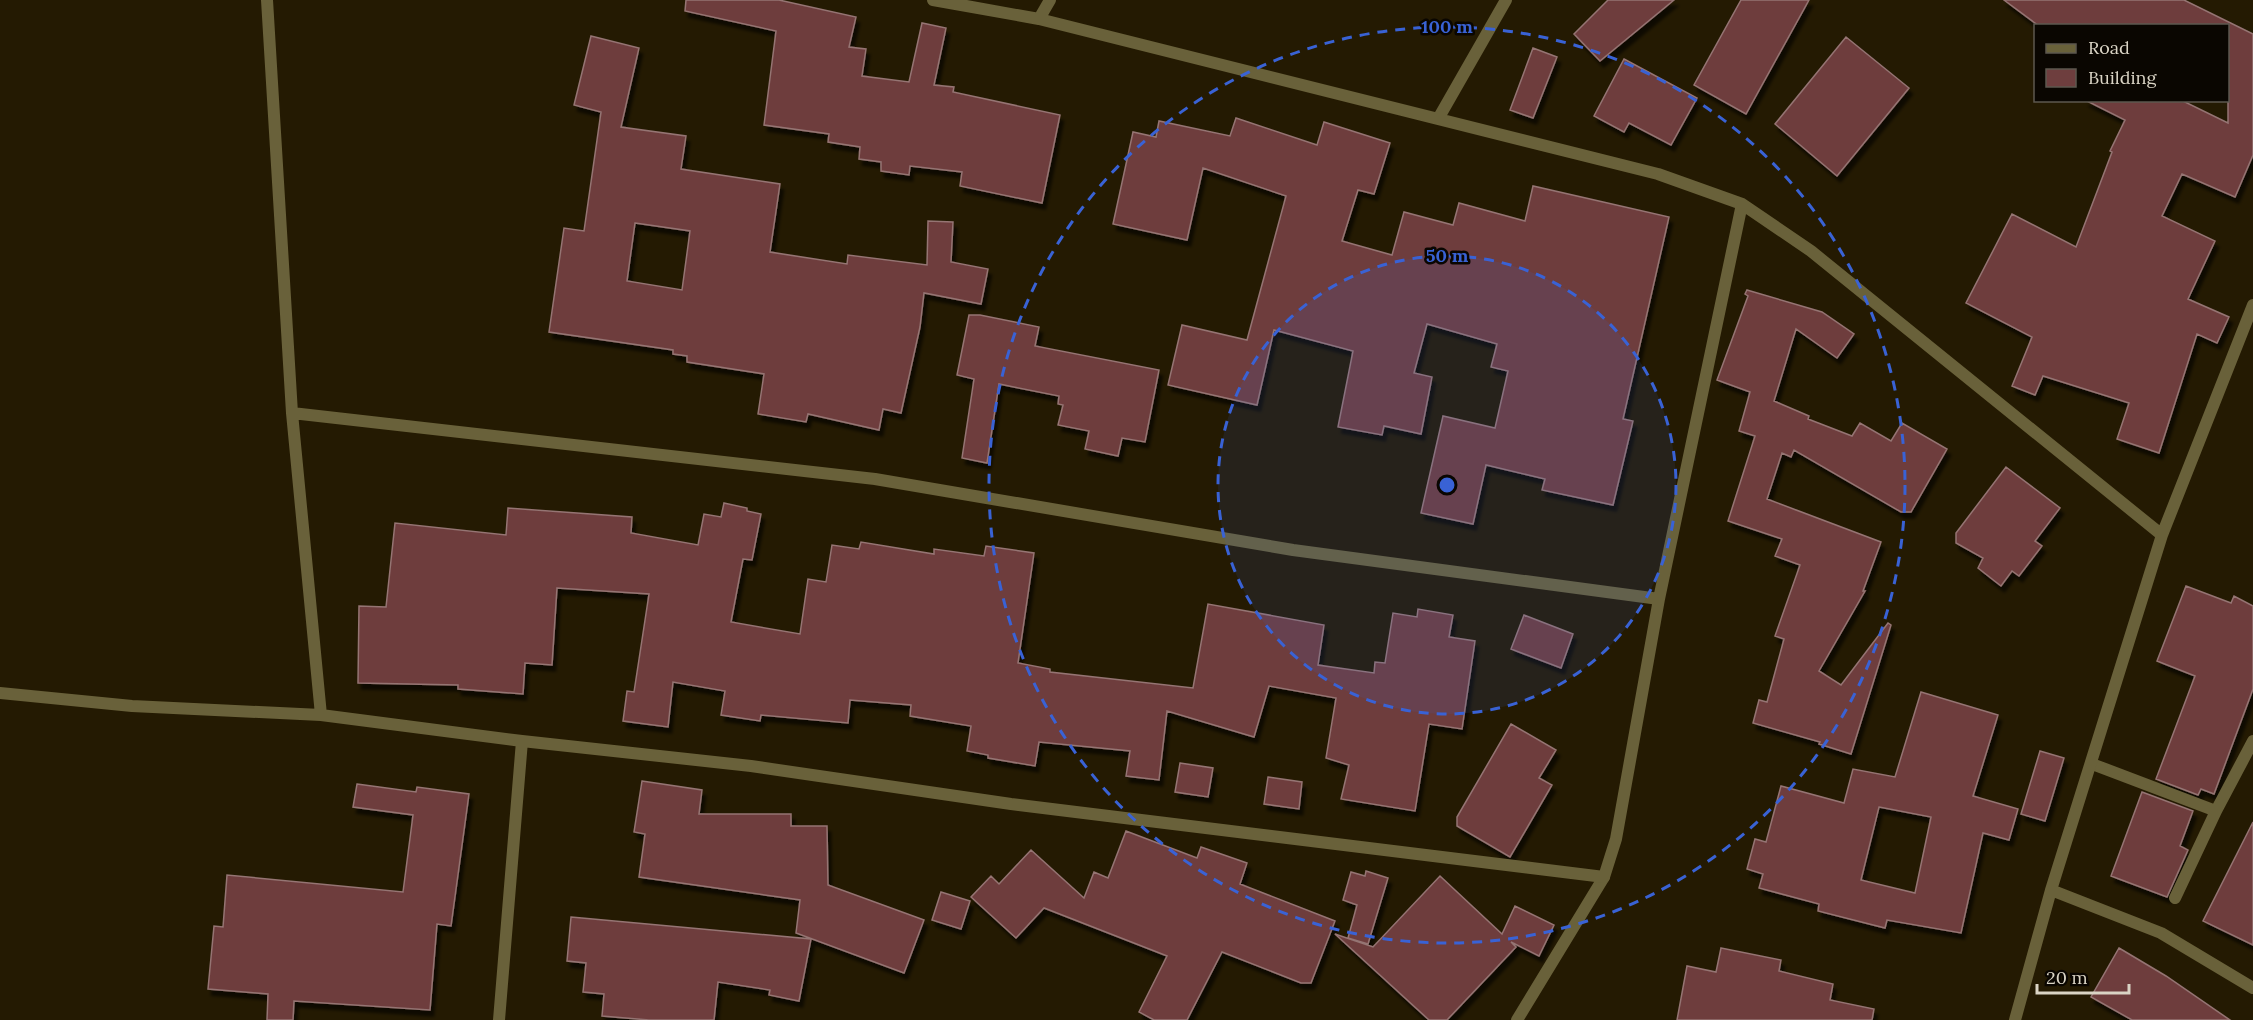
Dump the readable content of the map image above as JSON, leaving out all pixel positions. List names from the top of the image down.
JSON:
{
  "legend": ["Road", "Building"],
  "scale_bar": "20 m",
  "rings": ["100 m", "50 m"]
}
